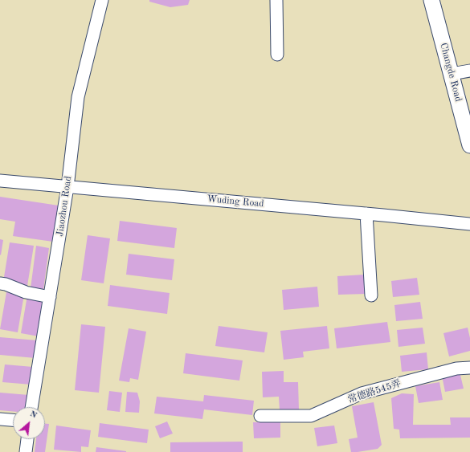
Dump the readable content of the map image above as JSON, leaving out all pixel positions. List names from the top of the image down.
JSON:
{
  "streets": {
    "main road": ["Changde Road"],
    "street": ["Wuding Road", "Jiaozhou Road", "常德路545弄"]
  },
  "crossings": [
    ["Wuding Road", "Jiaozhou Road"]
  ],
  "north": "top right"
}
